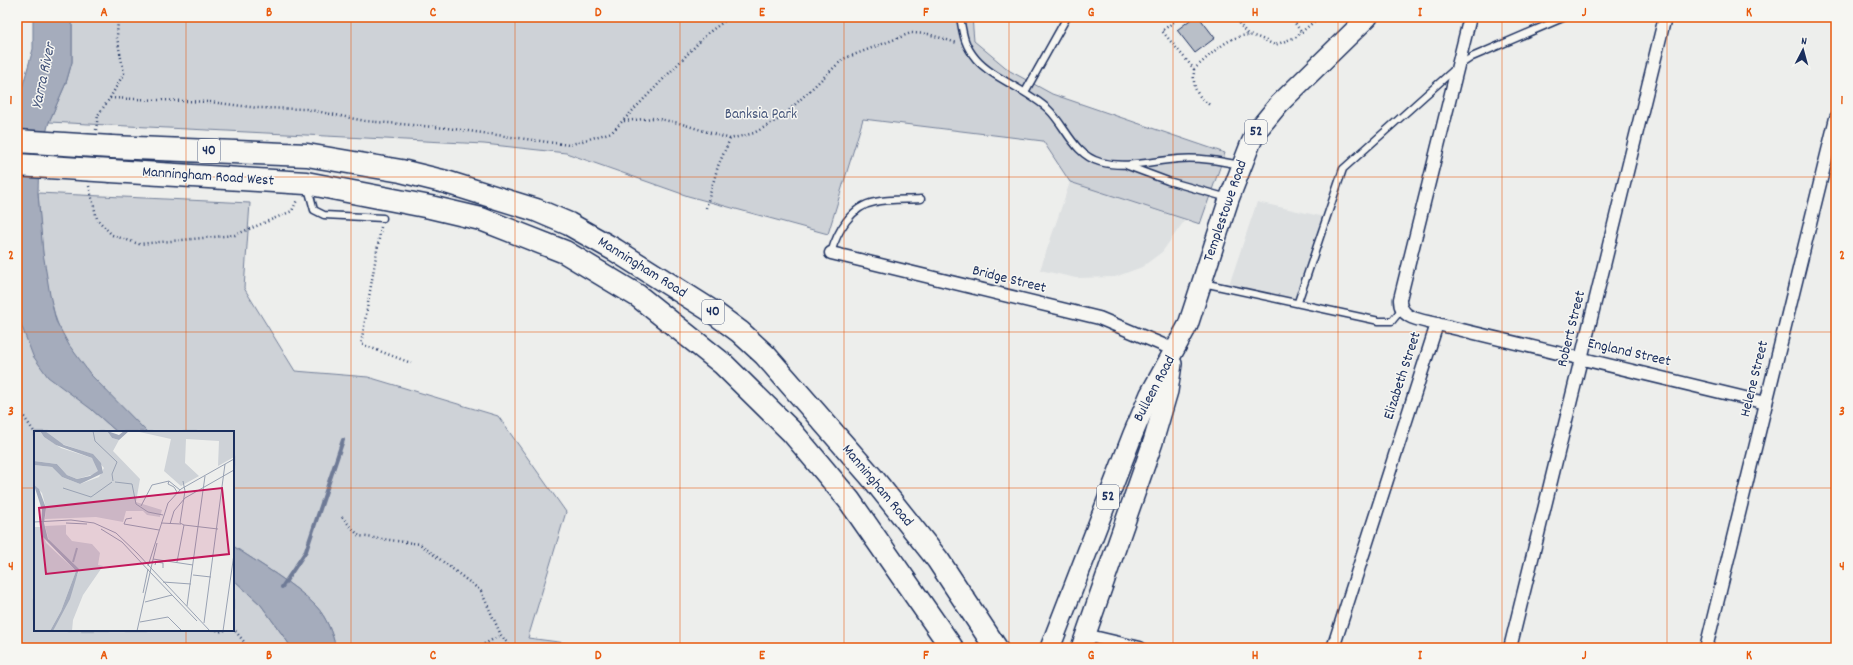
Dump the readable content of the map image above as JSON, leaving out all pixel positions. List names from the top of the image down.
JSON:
{
  "streets": {
    "highway": ["40", "Manningham Road West", "Manningham Road"],
    "main road": ["52", "Templestowe Road", "Bulleen Road"],
    "street": [
      "Bridge Street",
      "Robert Street",
      "England Street",
      "Elizabeth Street",
      "Helene Street"
    ]
  },
  "crossings": [
    ["Manningham Road West", "Manningham Road"],
    ["Templestowe Road", "Bridge Street"],
    ["Templestowe Road", "Bulleen Road"],
    ["Bridge Street", "Bulleen Road"],
    ["Robert Street", "England Street"],
    ["England Street", "Elizabeth Street"],
    ["England Street", "Helene Street"]
  ],
  "water": ["Yarra River"],
  "parks": ["Banksia Park"],
  "north": "top",
  "grid": {
    "columns": [
      "A",
      "B",
      "C",
      "D",
      "E",
      "F",
      "G",
      "H",
      "I",
      "J",
      "K"
    ],
    "rows": [
      "1",
      "2",
      "3",
      "4"
    ]
  }
}
